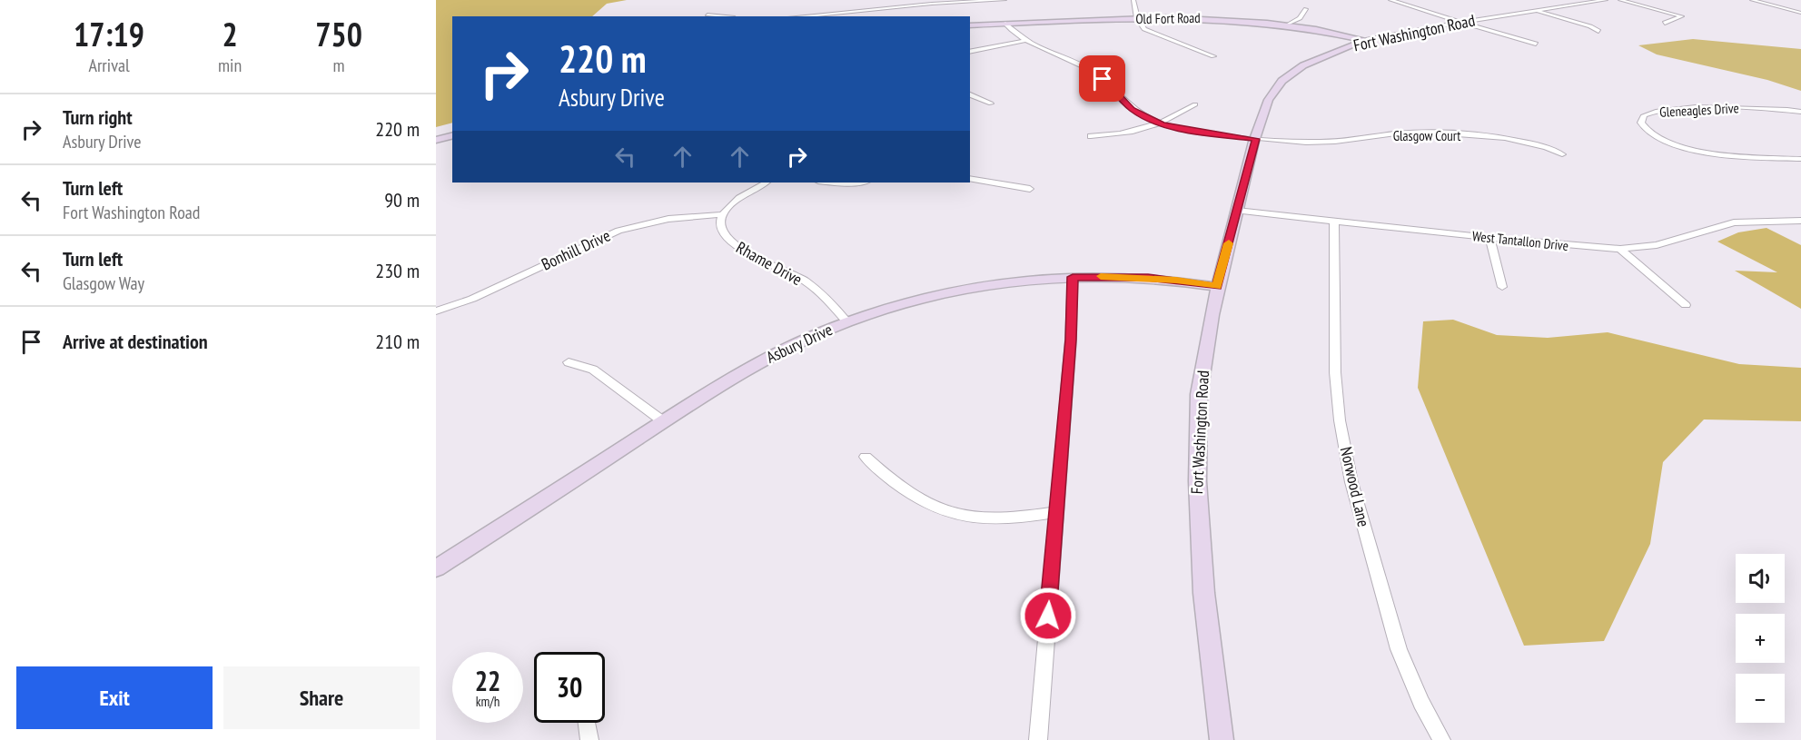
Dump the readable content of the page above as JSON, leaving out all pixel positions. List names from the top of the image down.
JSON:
{
  "streets": {
    "main road": ["Old Fort Road", "Fort Washington Road", "Asbury Drive"],
    "street": [
      "Gleneagles Drive",
      "Glasgow Court",
      "West Tantallon Drive",
      "Bonhill Drive",
      "Rhame Drive",
      "Norwood Lane"
    ]
  },
  "crossings": [
    ["Old Fort Road", "Fort Washington Road"],
    ["Old Fort Road", "Glasgow Court"],
    ["Fort Washington Road", "Glasgow Court"],
    ["Fort Washington Road", "West Tantallon Drive"],
    ["Fort Washington Road", "Asbury Drive"],
    ["West Tantallon Drive", "Norwood Lane"],
    ["Bonhill Drive", "Rhame Drive"],
    ["Rhame Drive", "Asbury Drive"]
  ],
  "page": {
    "eta": [
      "17:19",
      "Arrival",
      "2",
      "min",
      "750",
      "m"
    ],
    "turn": ["220 m", "Asbury Drive"],
    "list": [
      {
        "name": "Turn right",
        "note": "Asbury Drive",
        "value": "220 m"
      },
      {
        "name": "Turn left",
        "note": "Fort Washington Road",
        "value": "90 m"
      },
      {
        "name": "Turn left",
        "note": "Glasgow Way",
        "value": "230 m"
      },
      {
        "name": "Arrive at destination",
        "value": "210 m"
      }
    ],
    "map_buttons": ["+", "−"],
    "speed": "22 km/h",
    "limit": "30",
    "buttons": ["Exit", "Share"]
  }
}
